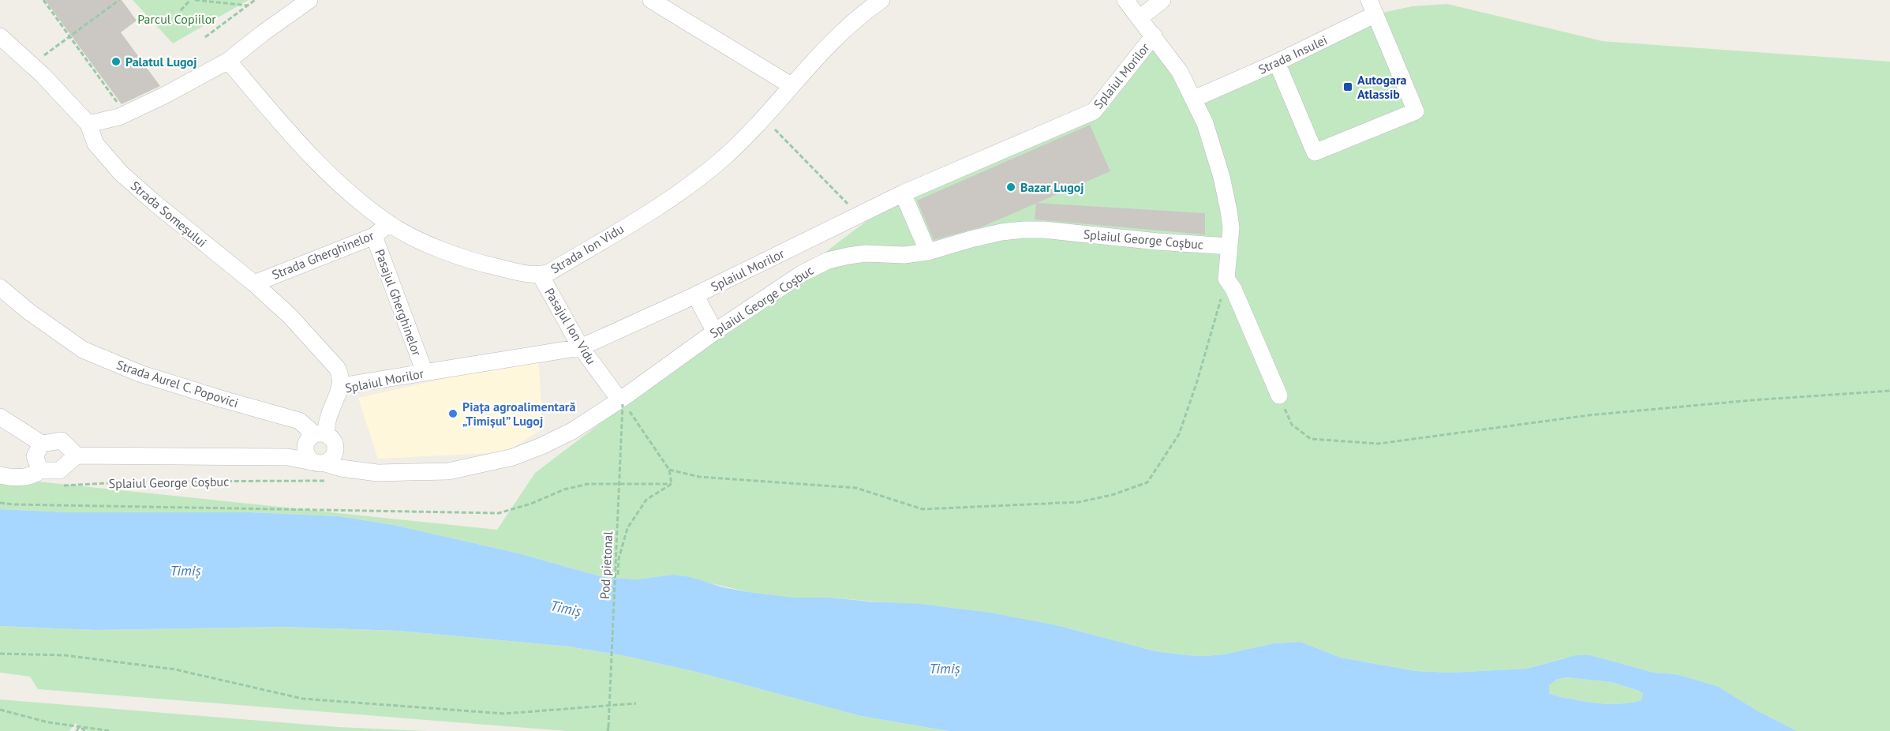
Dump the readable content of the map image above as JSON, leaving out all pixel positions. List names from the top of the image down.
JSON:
{
  "streets": {
    "street": [
      "Strada Insulei",
      "Splaiul Morilor",
      "Strada Someșului",
      "Splaiul George Coșbuc",
      "Strada Ion Vidu",
      "Strada Gherghinelor",
      "Pasajul Gherghinelor",
      "Pasajul Ion Vidu",
      "Strada Aurel C. Popovici"
    ],
    "path": ["Pod pietonal"]
  },
  "crossings": [
    ["Splaiul Morilor", "Strada Someșului"],
    ["Splaiul Morilor", "Splaiul George Coșbuc"],
    ["Splaiul Morilor", "Pasajul Ion Vidu"],
    ["Splaiul Morilor", "Strada Aurel C. Popovici"],
    ["Strada Someșului", "Strada Gherghinelor"],
    ["Splaiul George Coșbuc", "Pasajul Ion Vidu"],
    ["Splaiul George Coșbuc", "Strada Aurel C. Popovici"],
    ["Splaiul George Coșbuc", "Pod pietonal"],
    ["Strada Ion Vidu", "Strada Gherghinelor"],
    ["Strada Ion Vidu", "Pasajul Ion Vidu"],
    ["Strada Gherghinelor", "Pasajul Gherghinelor"],
    ["Pasajul Ion Vidu", "Pod pietonal"]
  ],
  "water": ["Timiș"],
  "parks": ["Parcul Copiilor"],
  "places": {
    "other": ["Palatul Lugoj", "Bazar Lugoj", "Piața agroalimentară „Timișul” Lugoj"],
    "transit": ["Autogara Atlassib"]
  }
}
